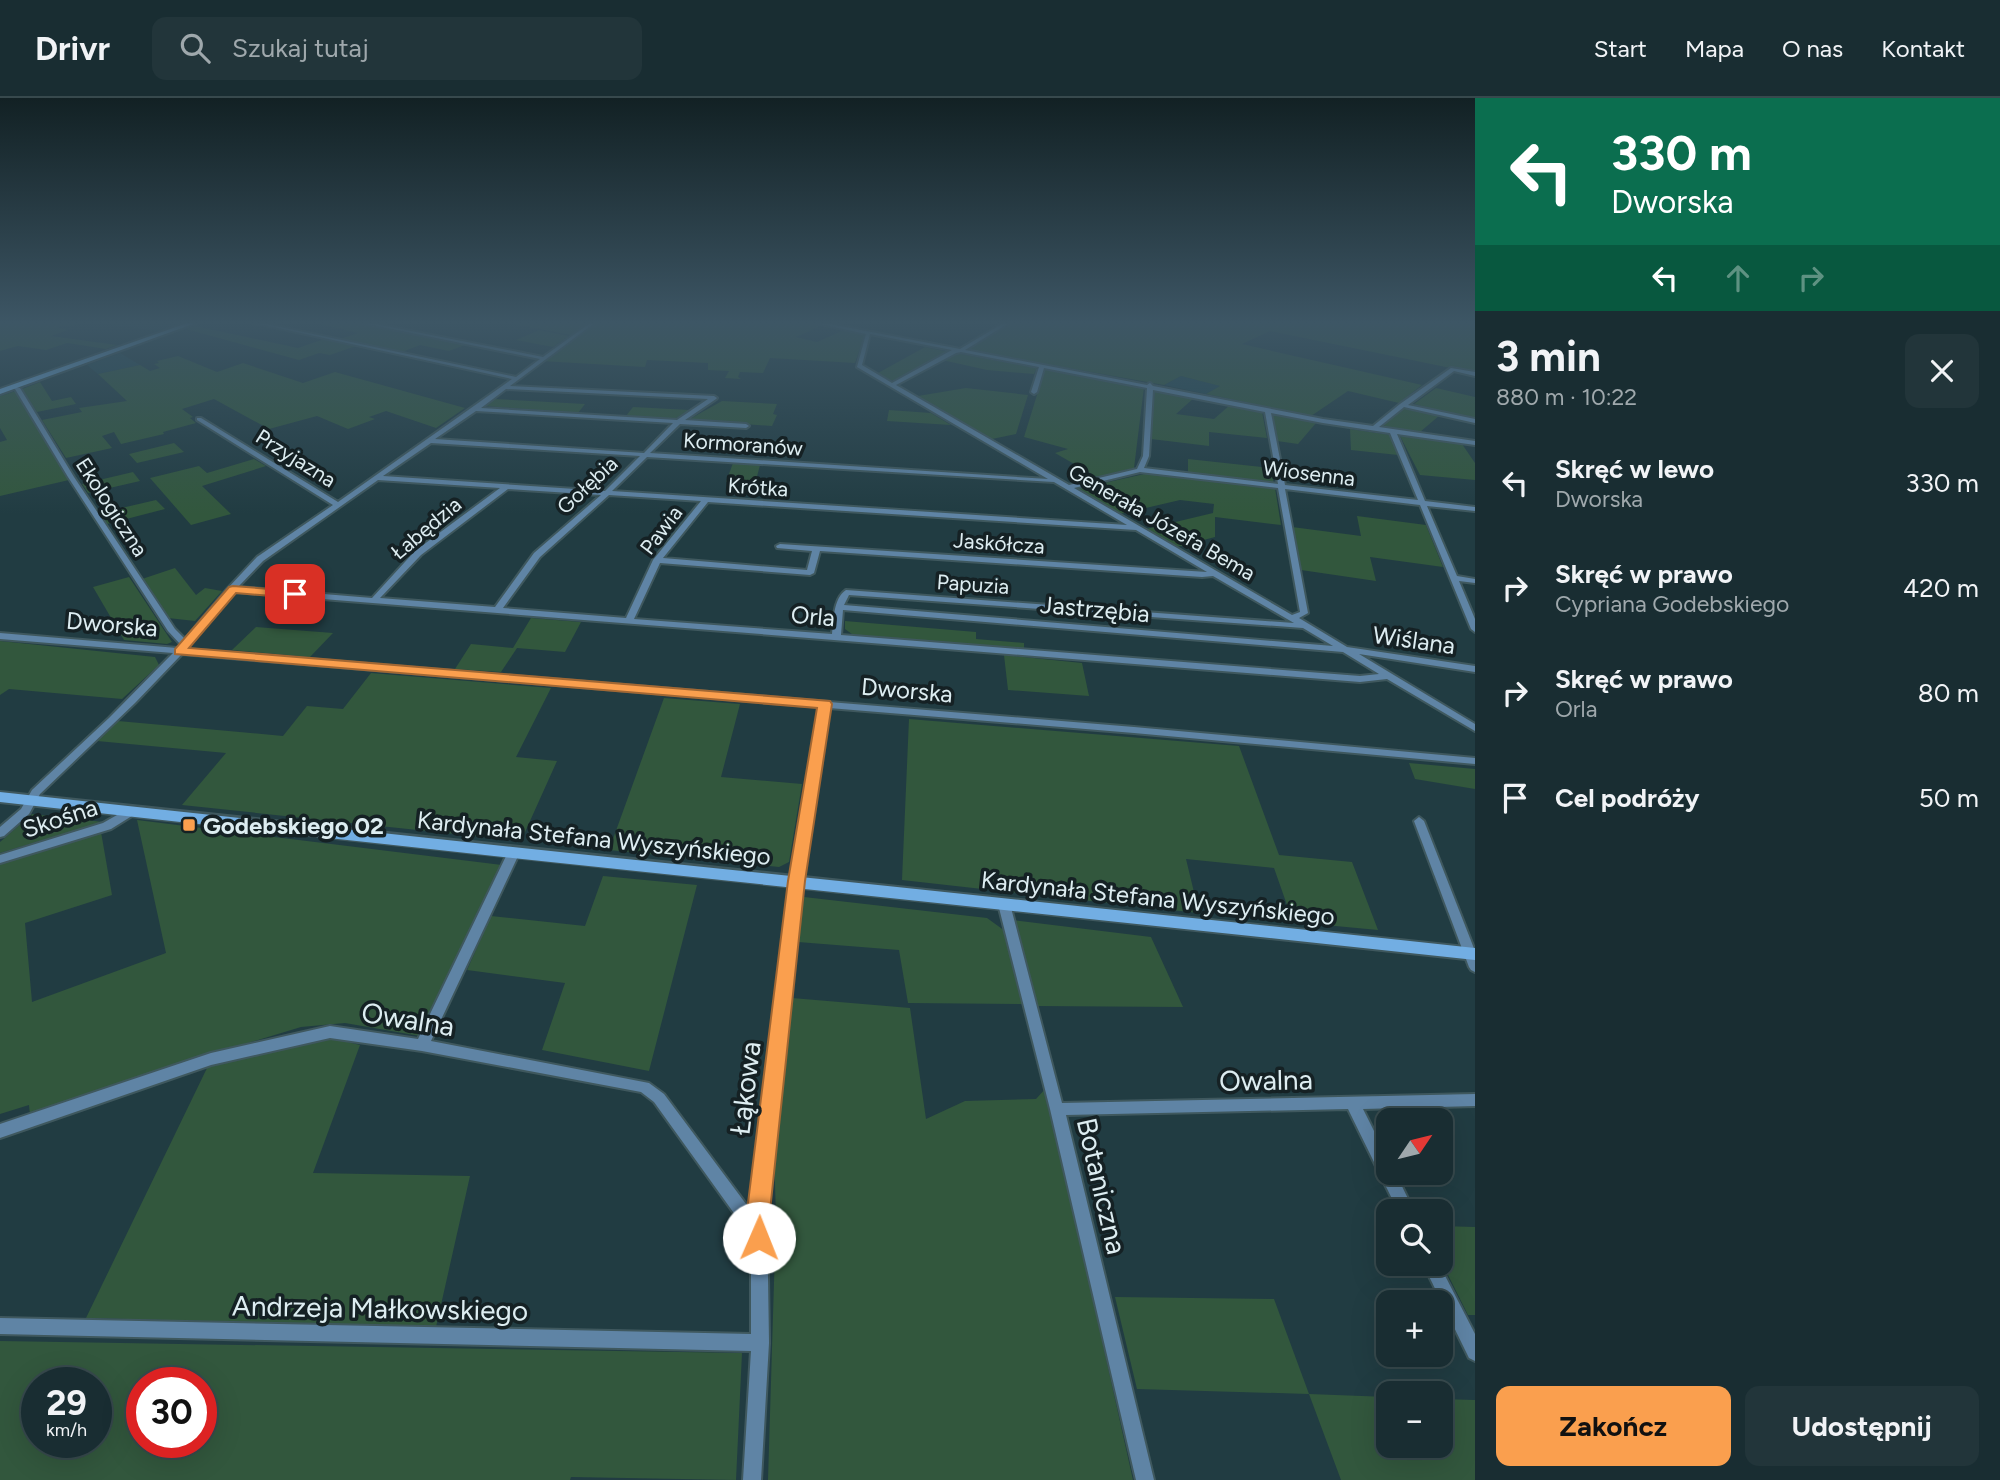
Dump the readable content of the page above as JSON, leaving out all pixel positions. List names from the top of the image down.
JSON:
{
  "streets": {
    "main road": ["Kardynała Stefana Wyszyńskiego"],
    "street": [
      "Kormoranów",
      "Przyjazna",
      "Wiosenna",
      "Gołębia",
      "Krótka",
      "Ekologiczna",
      "Generała Józefa Bema",
      "Łabędzia",
      "Pawia",
      "Jaskółcza",
      "Papuzia",
      "Jastrzębia",
      "Orla",
      "Dworska",
      "Wiślana",
      "Skośna",
      "Owalna",
      "Łąkowa",
      "Botaniczna",
      "Andrzeja Małkowskiego"
    ]
  },
  "crossings": [
    ["Kormoranów", "Gołębia"],
    ["Kormoranów", "Generała Józefa Bema"],
    ["Gołębia", "Krótka"],
    ["Gołębia", "Orla"],
    ["Krótka", "Generała Józefa Bema"],
    ["Krótka", "Łabędzia"],
    ["Krótka", "Pawia"],
    ["Ekologiczna", "Dworska"],
    ["Generała Józefa Bema", "Jaskółcza"],
    ["Generała Józefa Bema", "Papuzia"],
    ["Generała Józefa Bema", "Jastrzębia"],
    ["Generała Józefa Bema", "Orla"],
    ["Generała Józefa Bema", "Wiślana"],
    ["Łabędzia", "Orla"],
    ["Pawia", "Orla"],
    ["Papuzia", "Jastrzębia"],
    ["Jastrzębia", "Wiślana"],
    ["Dworska", "Łąkowa"],
    ["Skośna", "Kardynała Stefana Wyszyńskiego"],
    ["Kardynała Stefana Wyszyńskiego", "Łąkowa"],
    ["Kardynała Stefana Wyszyńskiego", "Botaniczna"],
    ["Owalna", "Łąkowa"],
    ["Owalna", "Botaniczna"],
    ["Łąkowa", "Andrzeja Małkowskiego"]
  ],
  "places": {
    "transit": ["Godebskiego 02"]
  },
  "north": "top right",
  "page": {
    "header": "Drivr",
    "search": "Szukaj tutaj",
    "nav": [
      "Start",
      "Mapa",
      "O nas",
      "Kontakt"
    ],
    "turn": ["330 m", "Dworska"],
    "heading": ["3 min", "880 m · 10:22"],
    "list": [
      {
        "name": "Skręć w lewo",
        "note": "Dworska",
        "value": "330 m"
      },
      {
        "name": "Skręć w prawo",
        "note": "Cypriana Godebskiego",
        "value": "420 m"
      },
      {
        "name": "Skręć w prawo",
        "note": "Orla",
        "value": "80 m"
      },
      {
        "name": "Cel podróży",
        "value": "50 m"
      }
    ],
    "map_buttons": ["+", "−"],
    "speed": "29 km/h",
    "limit": "30",
    "buttons": ["Zakończ", "Udostępnij"]
  }
}
